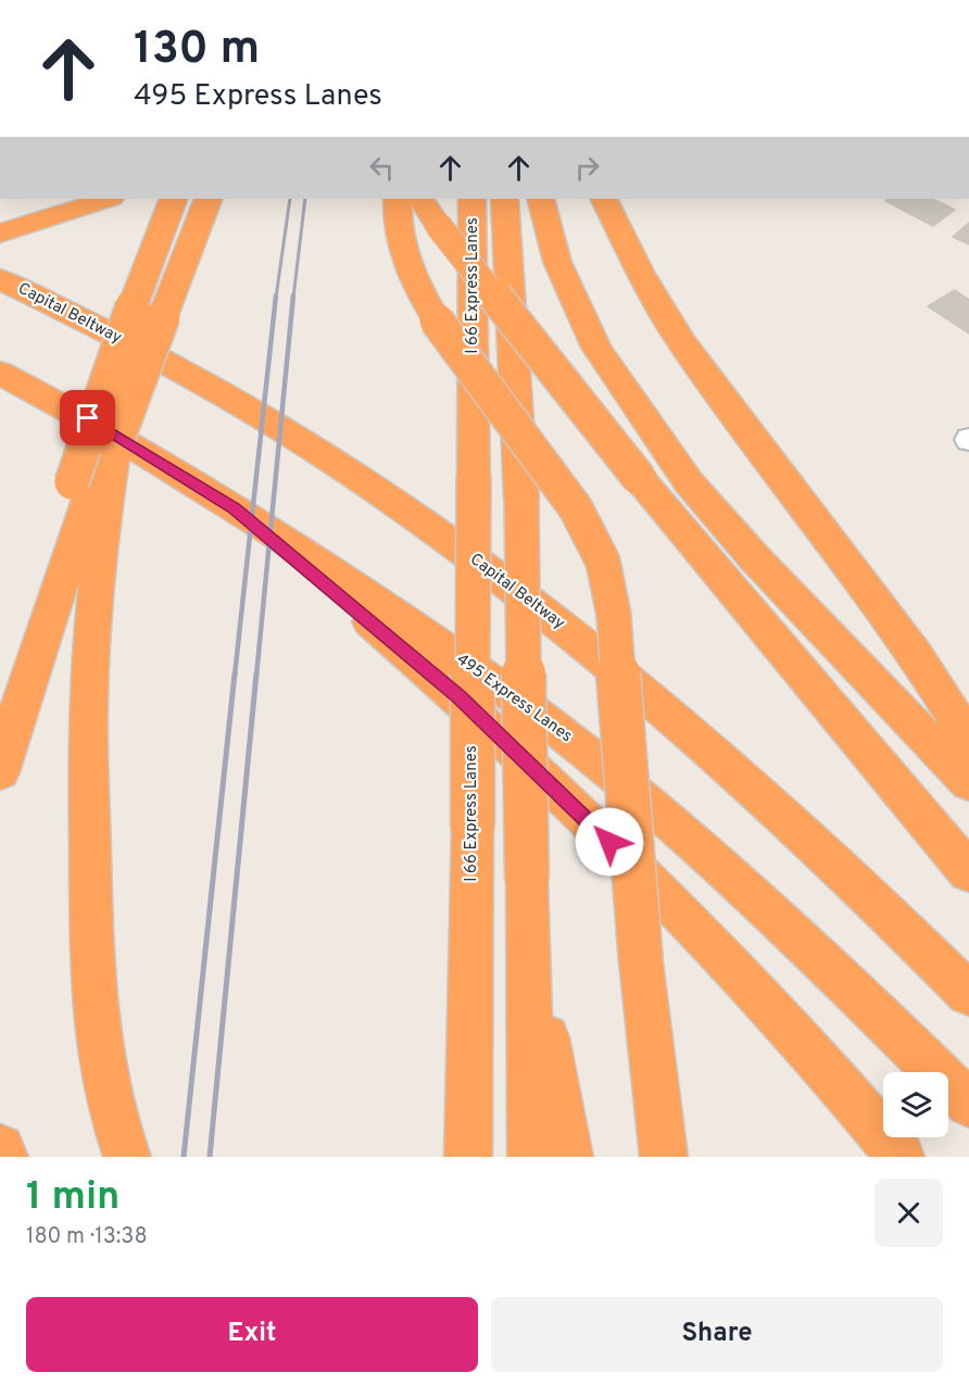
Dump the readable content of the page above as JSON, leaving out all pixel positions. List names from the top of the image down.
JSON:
{
  "streets": {
    "highway": ["I 66 Express Lanes", "Capital Beltway", "495 Express Lanes"]
  },
  "page": {
    "turn": ["130 m", "495 Express Lanes"],
    "heading": ["1 min", "180 m · 13:38"],
    "buttons": ["Exit", "Share"]
  }
}
